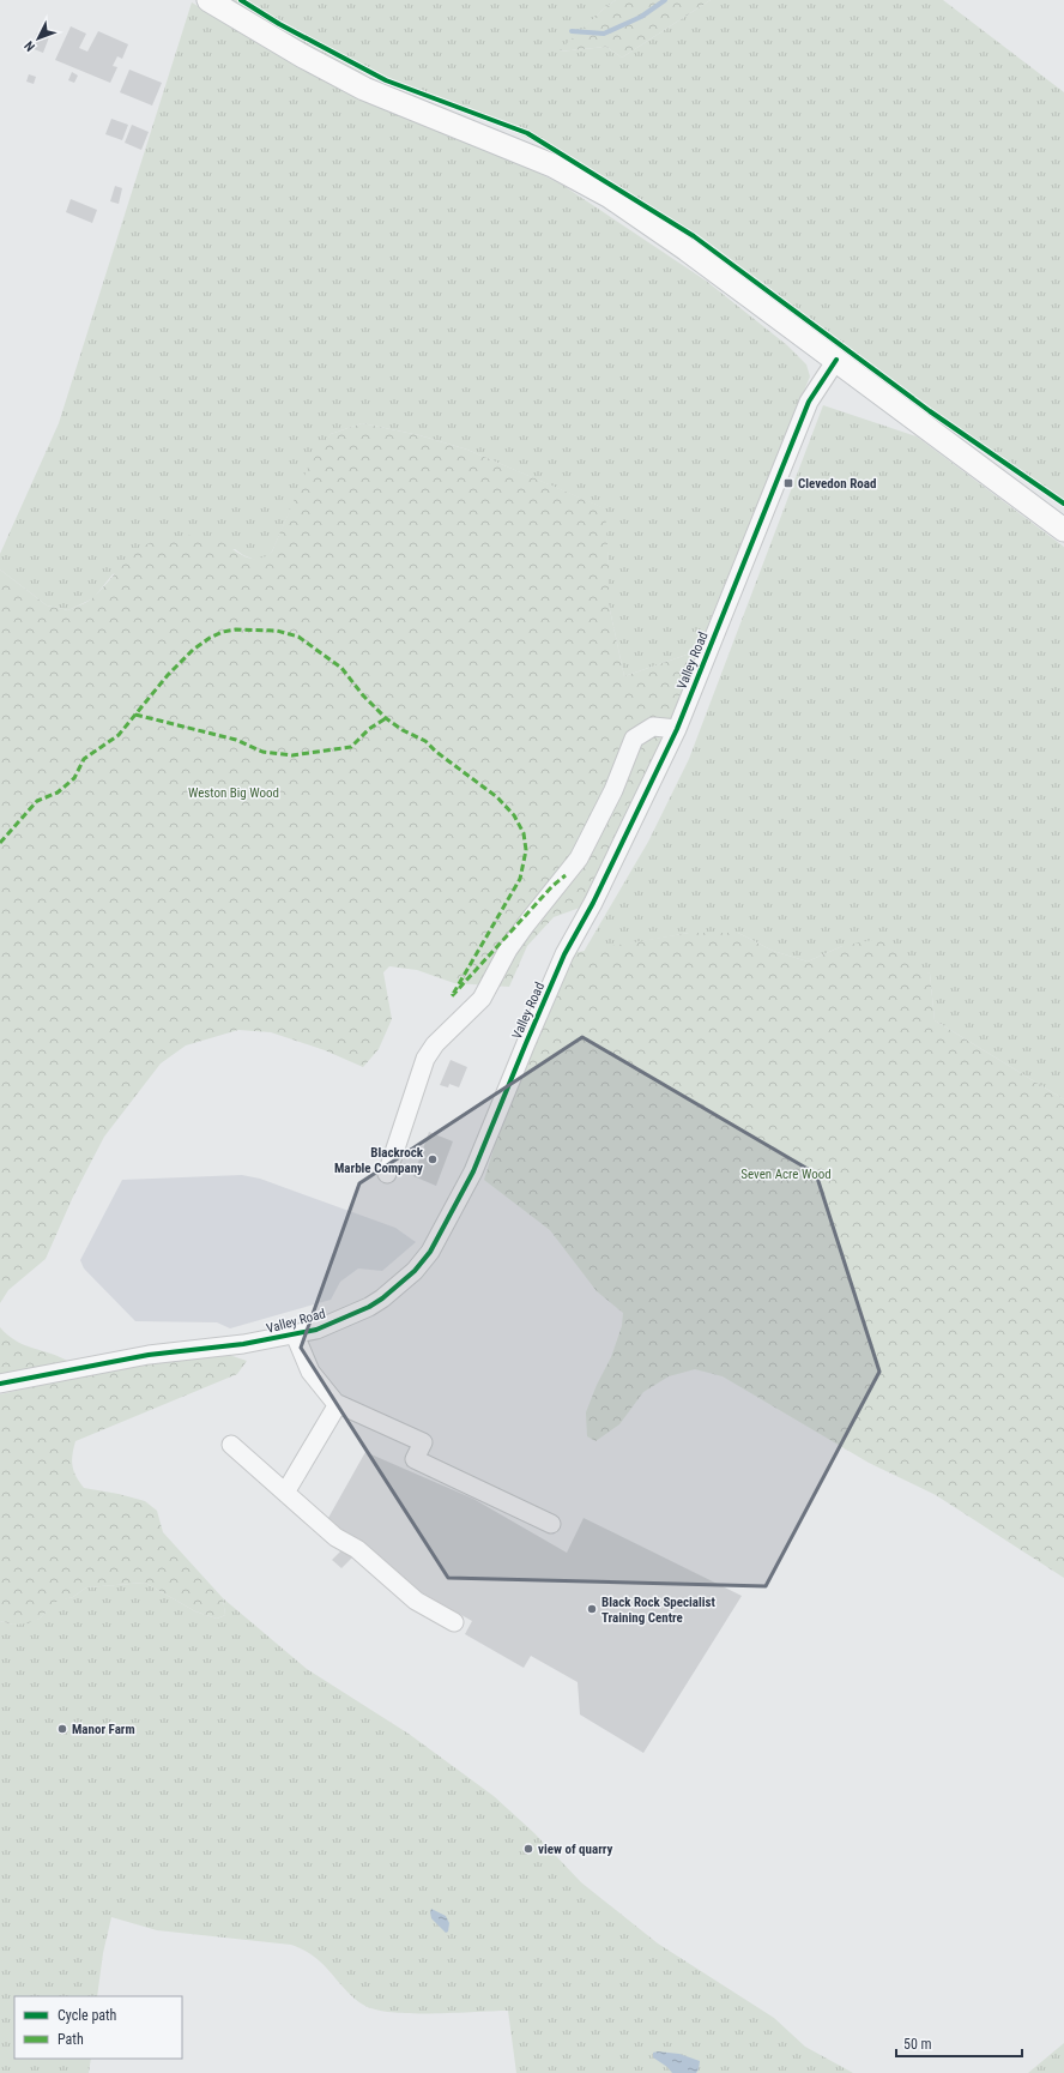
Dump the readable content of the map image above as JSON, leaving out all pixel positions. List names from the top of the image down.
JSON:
{
  "streets": {
    "street": ["Valley Road"]
  },
  "parks": ["Weston Big Wood", "Seven Acre Wood"],
  "places": {
    "transit": ["Clevedon Road"],
    "other": [
      "Blackrock Marble Company",
      "Black Rock Specialist Training Centre",
      "Manor Farm",
      "view of quarry"
    ]
  },
  "legend": ["Cycle path", "Path"],
  "scale_bar": "50 m",
  "north": "bottom left"
}
